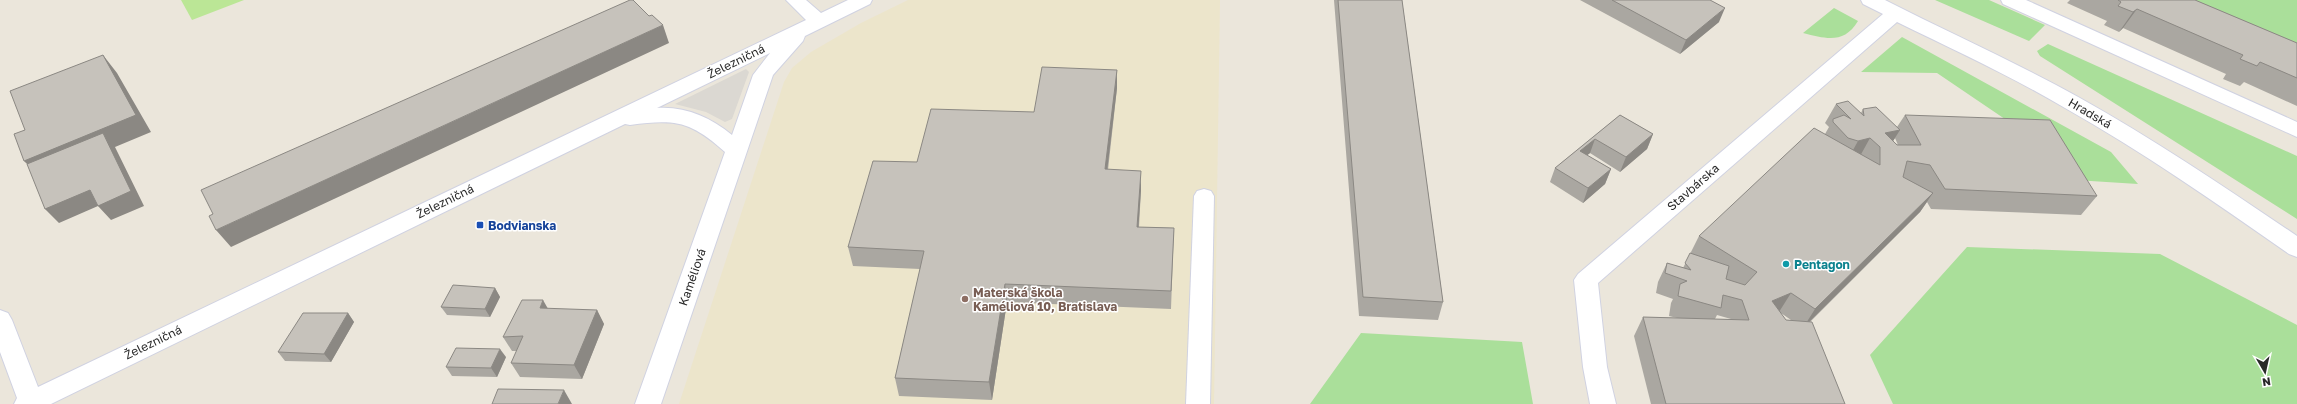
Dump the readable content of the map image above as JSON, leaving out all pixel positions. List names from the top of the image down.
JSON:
{
  "streets": {
    "street": [
      "Železničná",
      "Hradská",
      "Stavbárska",
      "Kaméliová"
    ]
  },
  "crossings": [
    ["Železničná", "Kaméliová"],
    ["Hradská", "Stavbárska"]
  ],
  "places": {
    "transit": ["Bodvianska"],
    "other": ["Pentagon", "Materská škola Kaméliová 10, Bratislava"]
  },
  "north": "bottom"
}
